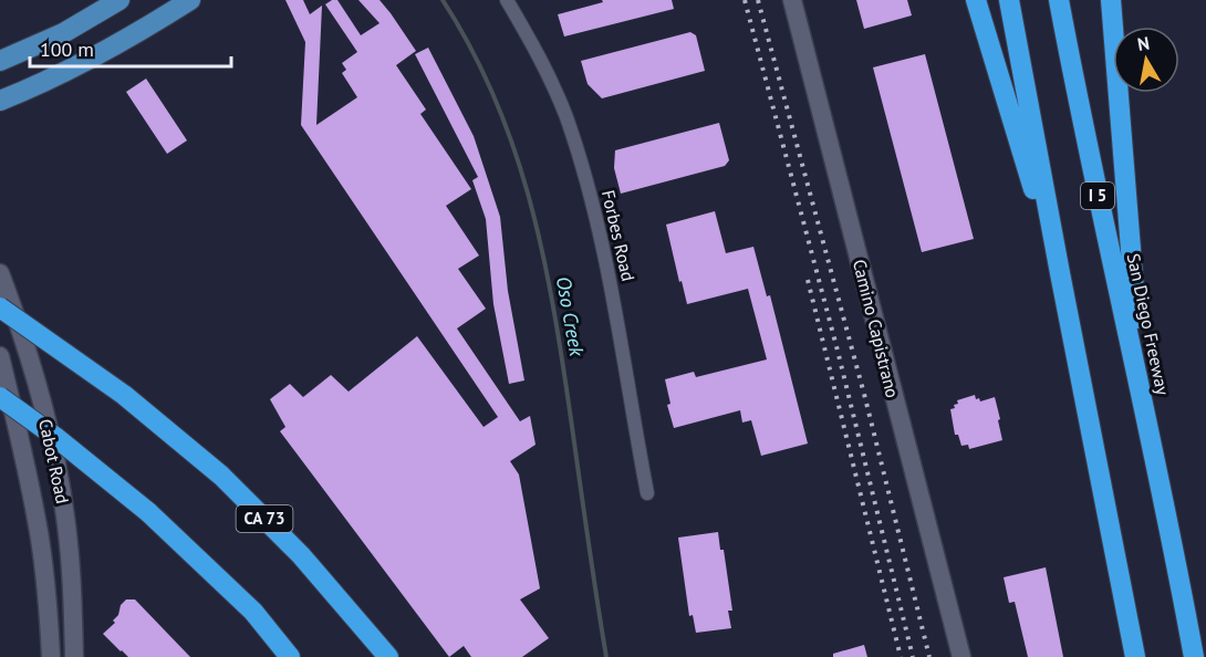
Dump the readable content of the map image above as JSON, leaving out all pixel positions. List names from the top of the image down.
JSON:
{
  "streets": {
    "highway": ["I 5", "San Diego Freeway", "CA 73"],
    "main road": ["Camino Capistrano", "Cabot Road"],
    "street": ["Forbes Road"]
  },
  "water": ["Oso Creek"],
  "scale_bar": "100 m",
  "north": "top"
}
